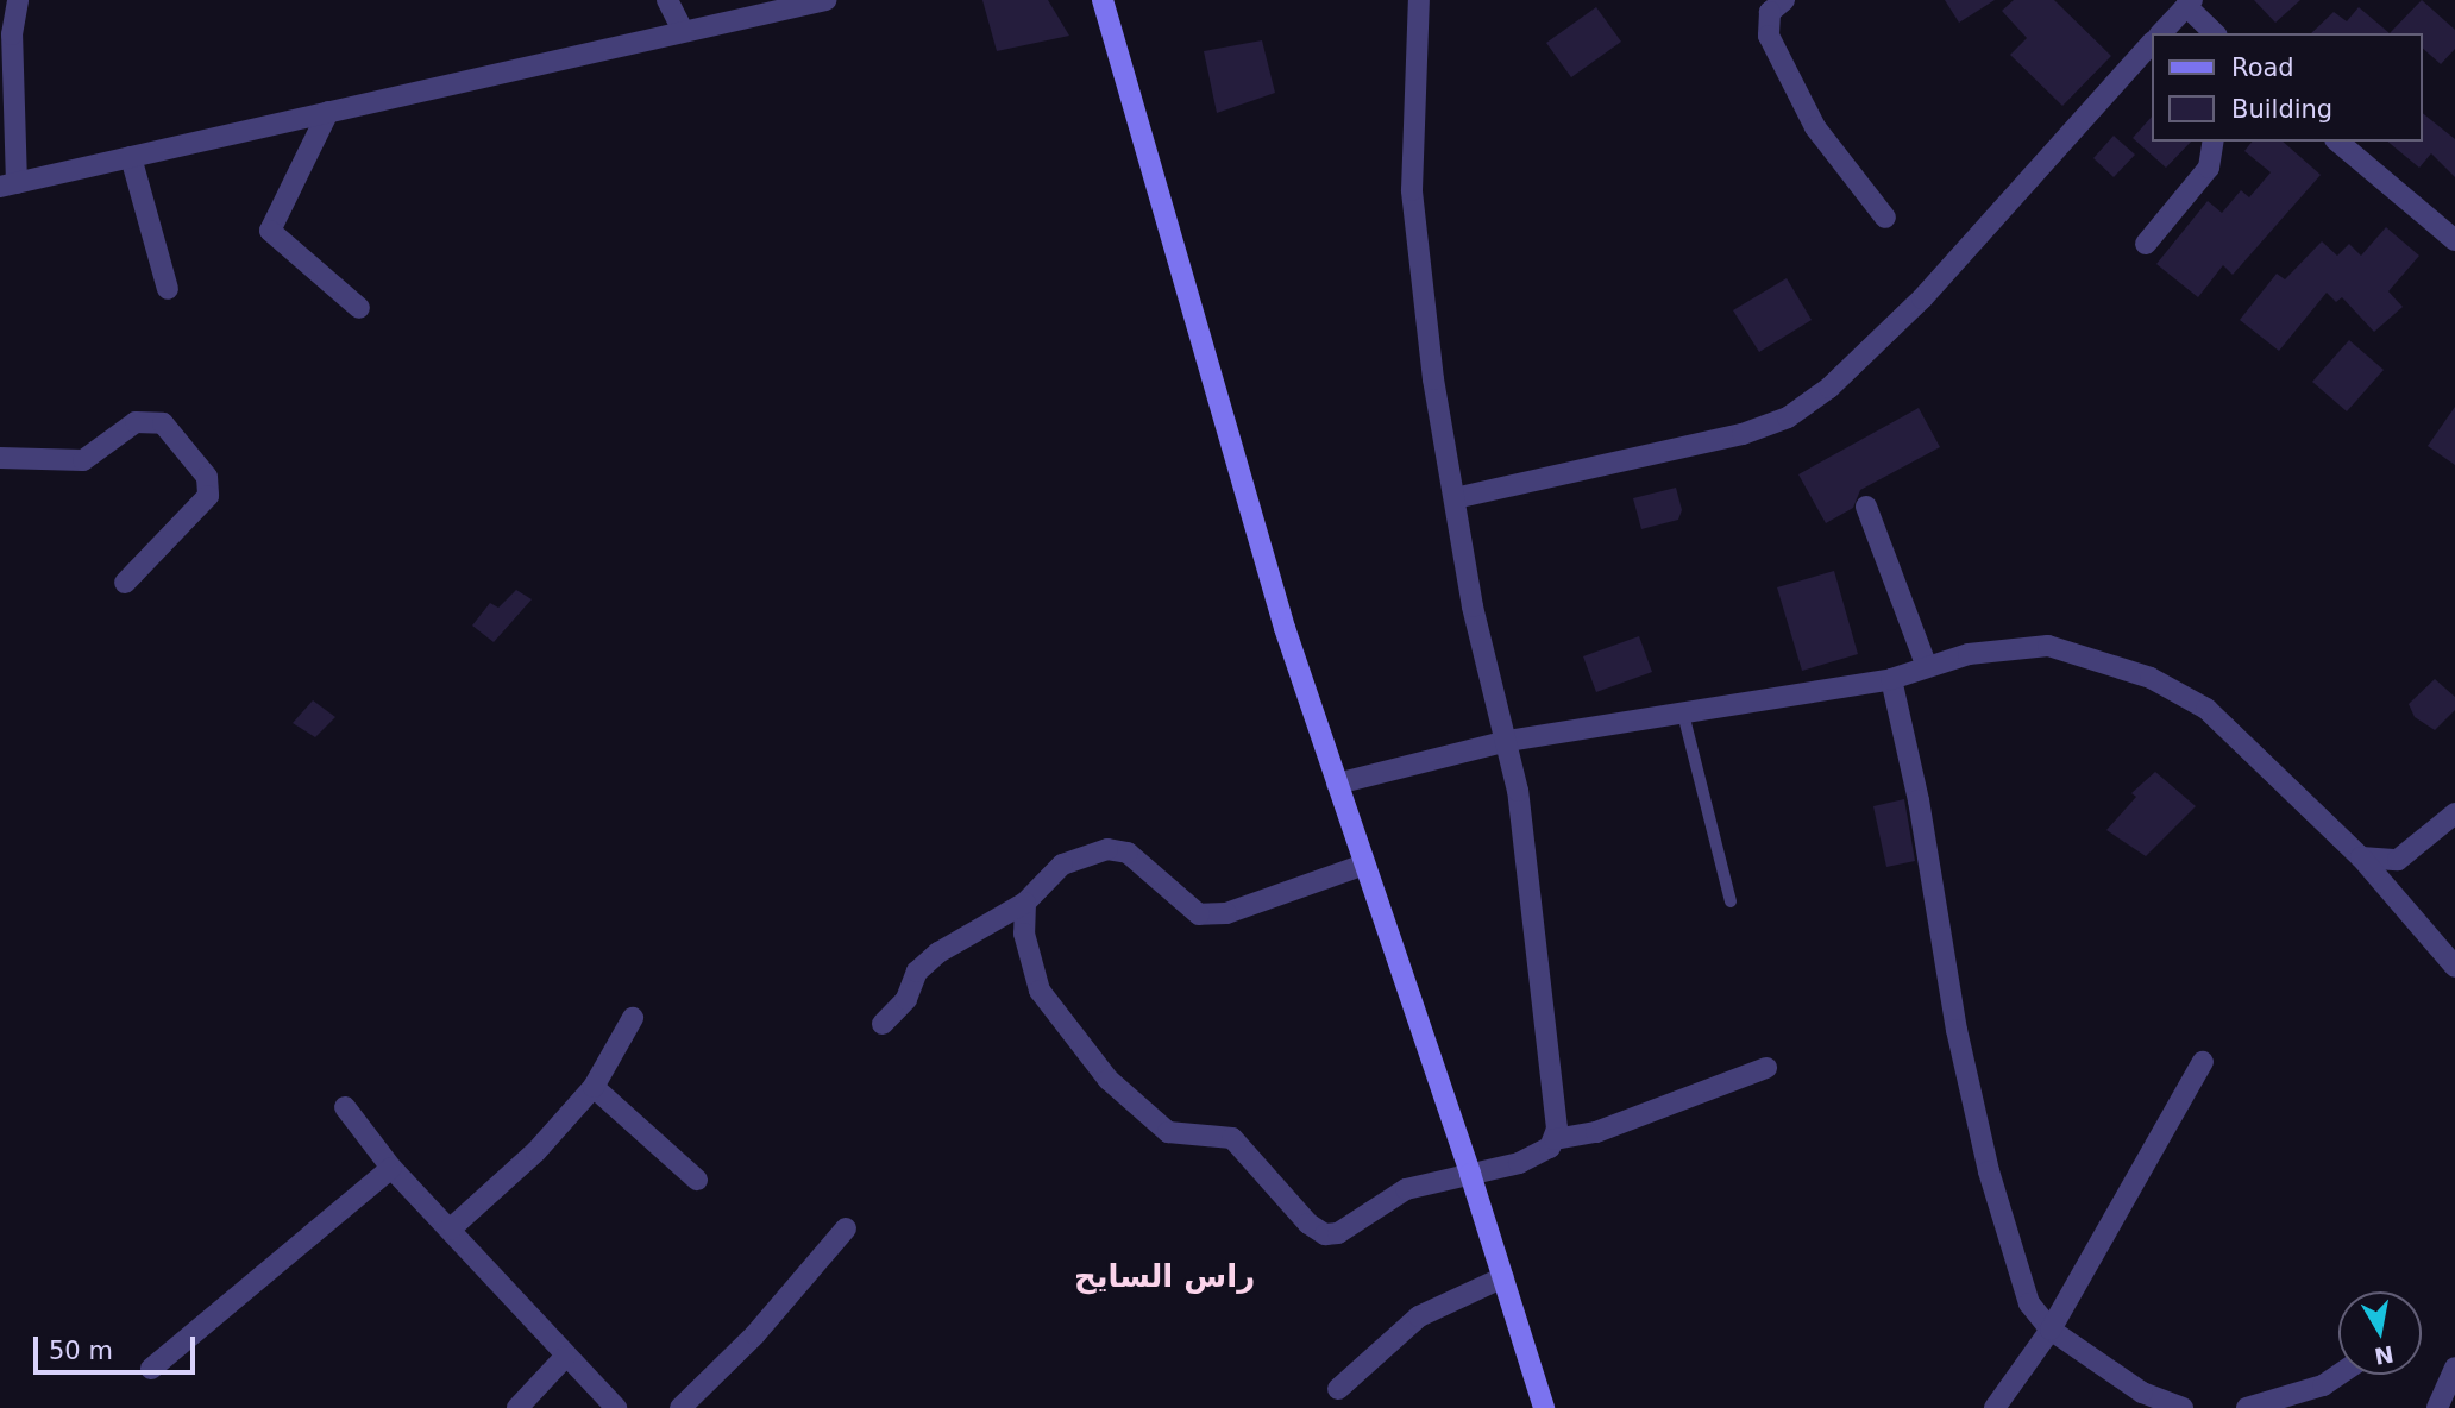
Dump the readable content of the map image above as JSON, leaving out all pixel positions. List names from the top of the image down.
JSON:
{
  "districts": ["راس السايح"],
  "legend": ["Road", "Building"],
  "scale_bar": "50 m",
  "north": "bottom"
}
